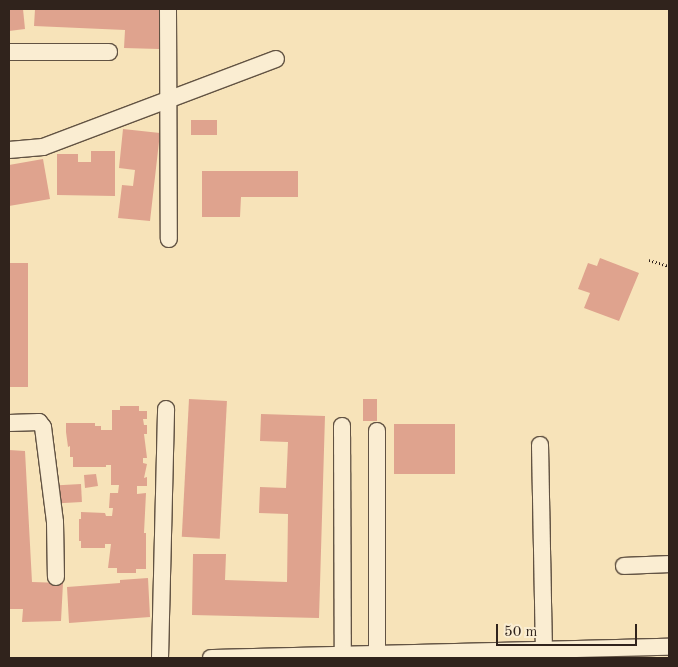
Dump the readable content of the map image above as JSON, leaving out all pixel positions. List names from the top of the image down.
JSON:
{
  "scale_bar": "50 m"
}
